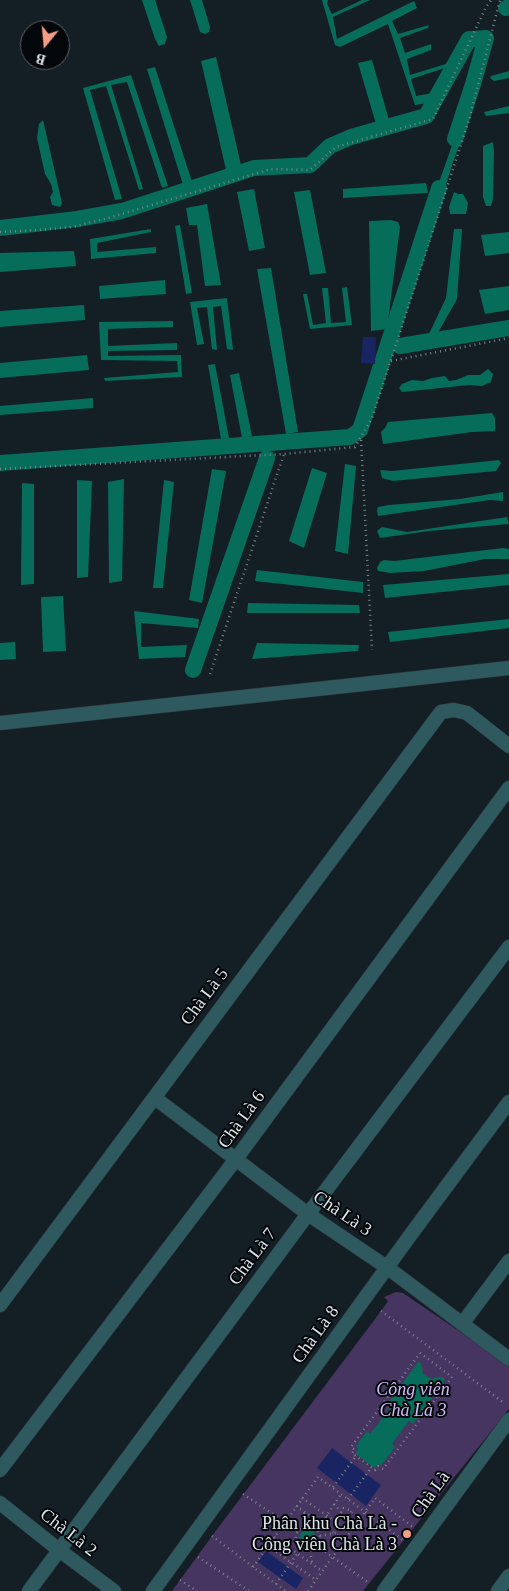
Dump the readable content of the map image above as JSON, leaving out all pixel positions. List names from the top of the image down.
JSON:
{
  "streets": {
    "street": [
      "Chà Là 5",
      "Chà Là 6",
      "Chà Là 3",
      "Chà Là 7",
      "Chà Là 8",
      "Chà Là",
      "Chà Là 2"
    ]
  },
  "crossings": [
    ["Chà Là 5", "Chà Là 3"],
    ["Chà Là 6", "Chà Là 3"],
    ["Chà Là 3", "Chà Là 7"],
    ["Chà Là 3", "Chà Là 8"],
    ["Chà Là 7", "Chà Là 2"]
  ],
  "parks": ["Công viên Chà Là 3"],
  "places": ["Phân khu Chà Là - Công viên Chà Là 3"],
  "north": "bottom"
}
